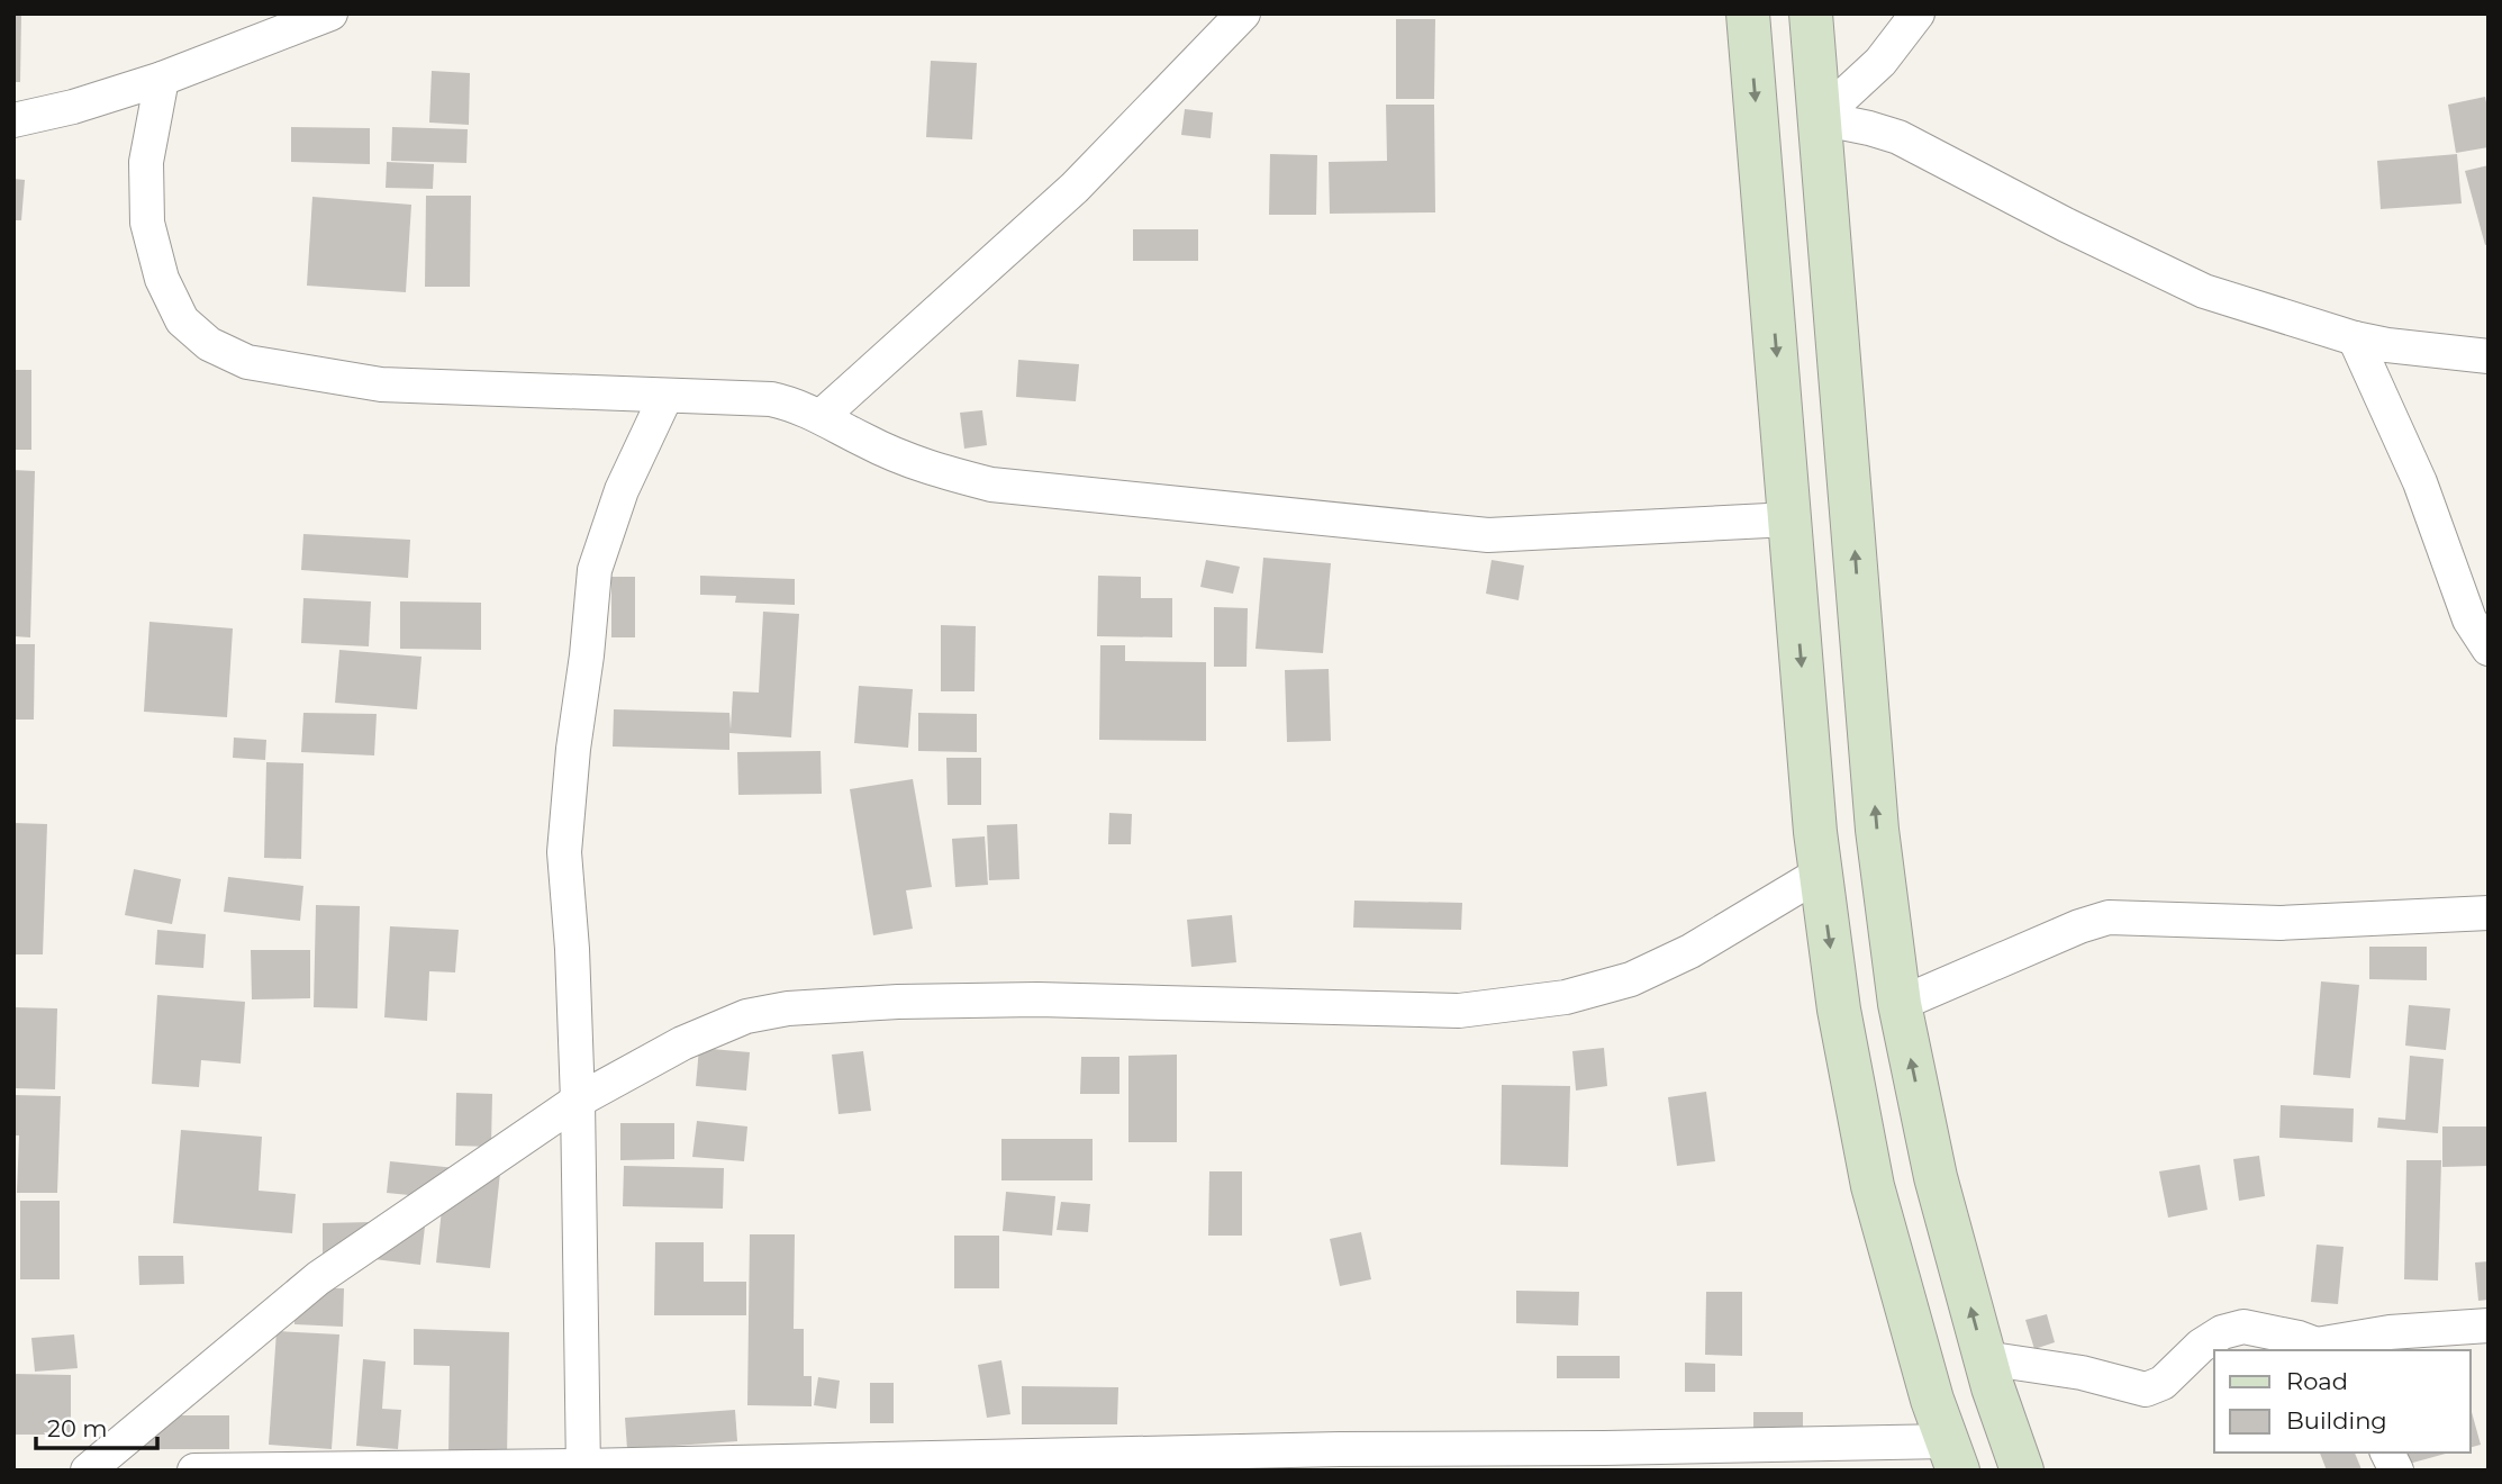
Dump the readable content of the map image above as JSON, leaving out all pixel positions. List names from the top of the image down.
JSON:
{
  "legend": ["Road", "Building"],
  "scale_bar": "20 m"
}
